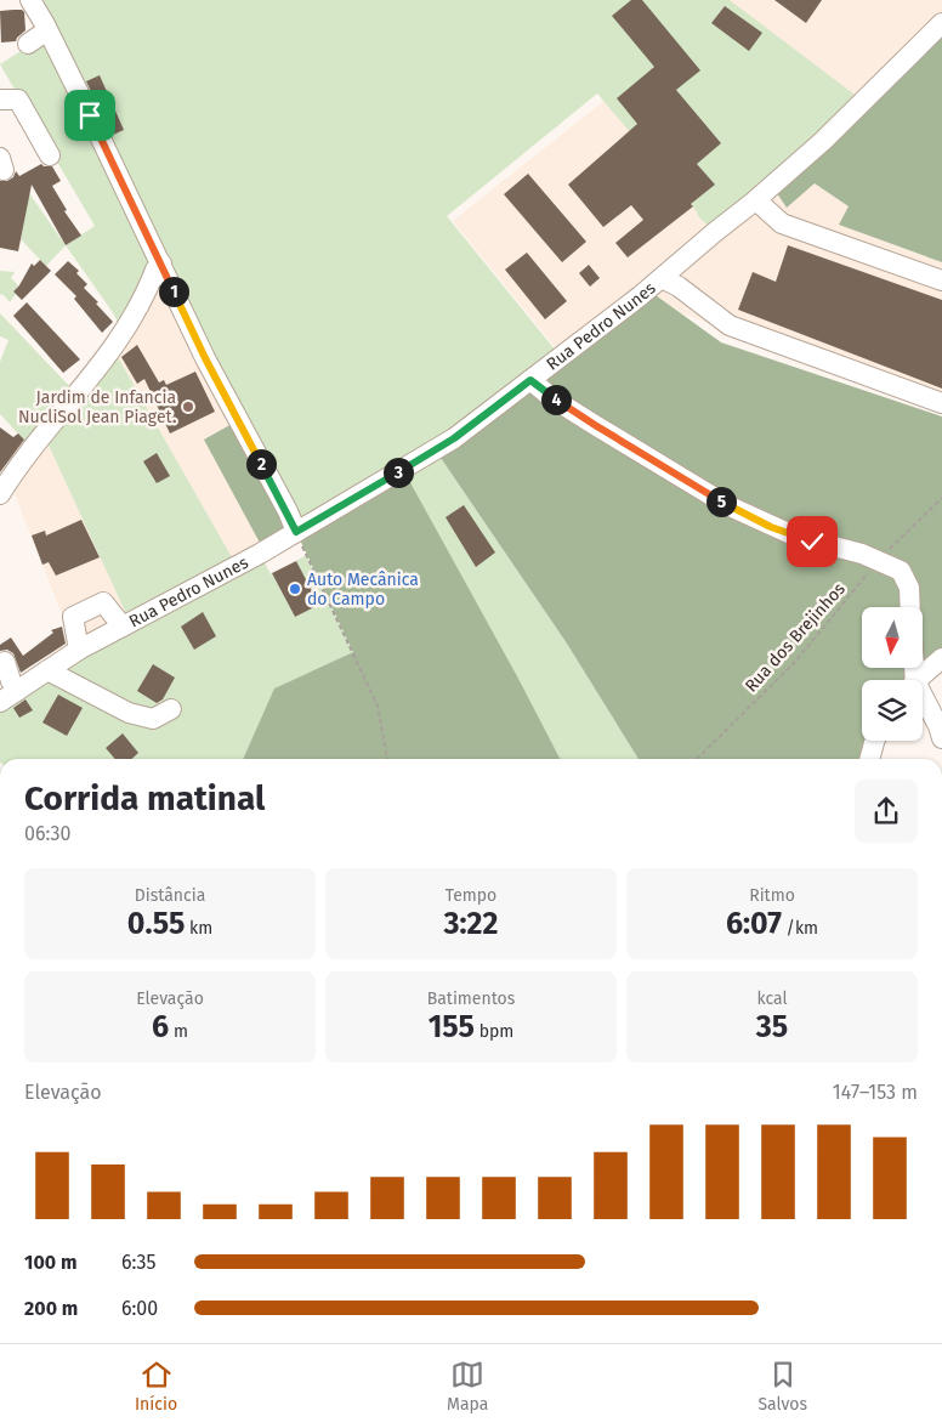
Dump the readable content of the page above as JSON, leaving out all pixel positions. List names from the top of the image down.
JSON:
{
  "streets": {
    "street": ["Rua Pedro Nunes"],
    "path": ["Rua dos Brejinhos"]
  },
  "places": ["Jardim de Infancia NucliSol Jean Piaget.", "Auto Mecânica do Campo"],
  "north": "bottom",
  "page": {
    "pins": [
      "1",
      "4",
      "2",
      "3",
      "5"
    ],
    "heading": ["Corrida matinal", "06:30"],
    "stats": [
      ["Distância", "0.55 km"],
      ["Tempo", "3:22"],
      ["Ritmo", "6:07 /km"],
      ["Elevação", "6 m"],
      ["Batimentos", "155 bpm"],
      ["kcal", "35"]
    ],
    "chart": ["Elevação", "147–153 m"],
    "list": [
      {
        "name": "100 m",
        "note": "6:35"
      },
      {
        "name": "200 m",
        "note": "6:00"
      }
    ],
    "tabs": ["Início", "Mapa", "Salvos"]
  }
}
